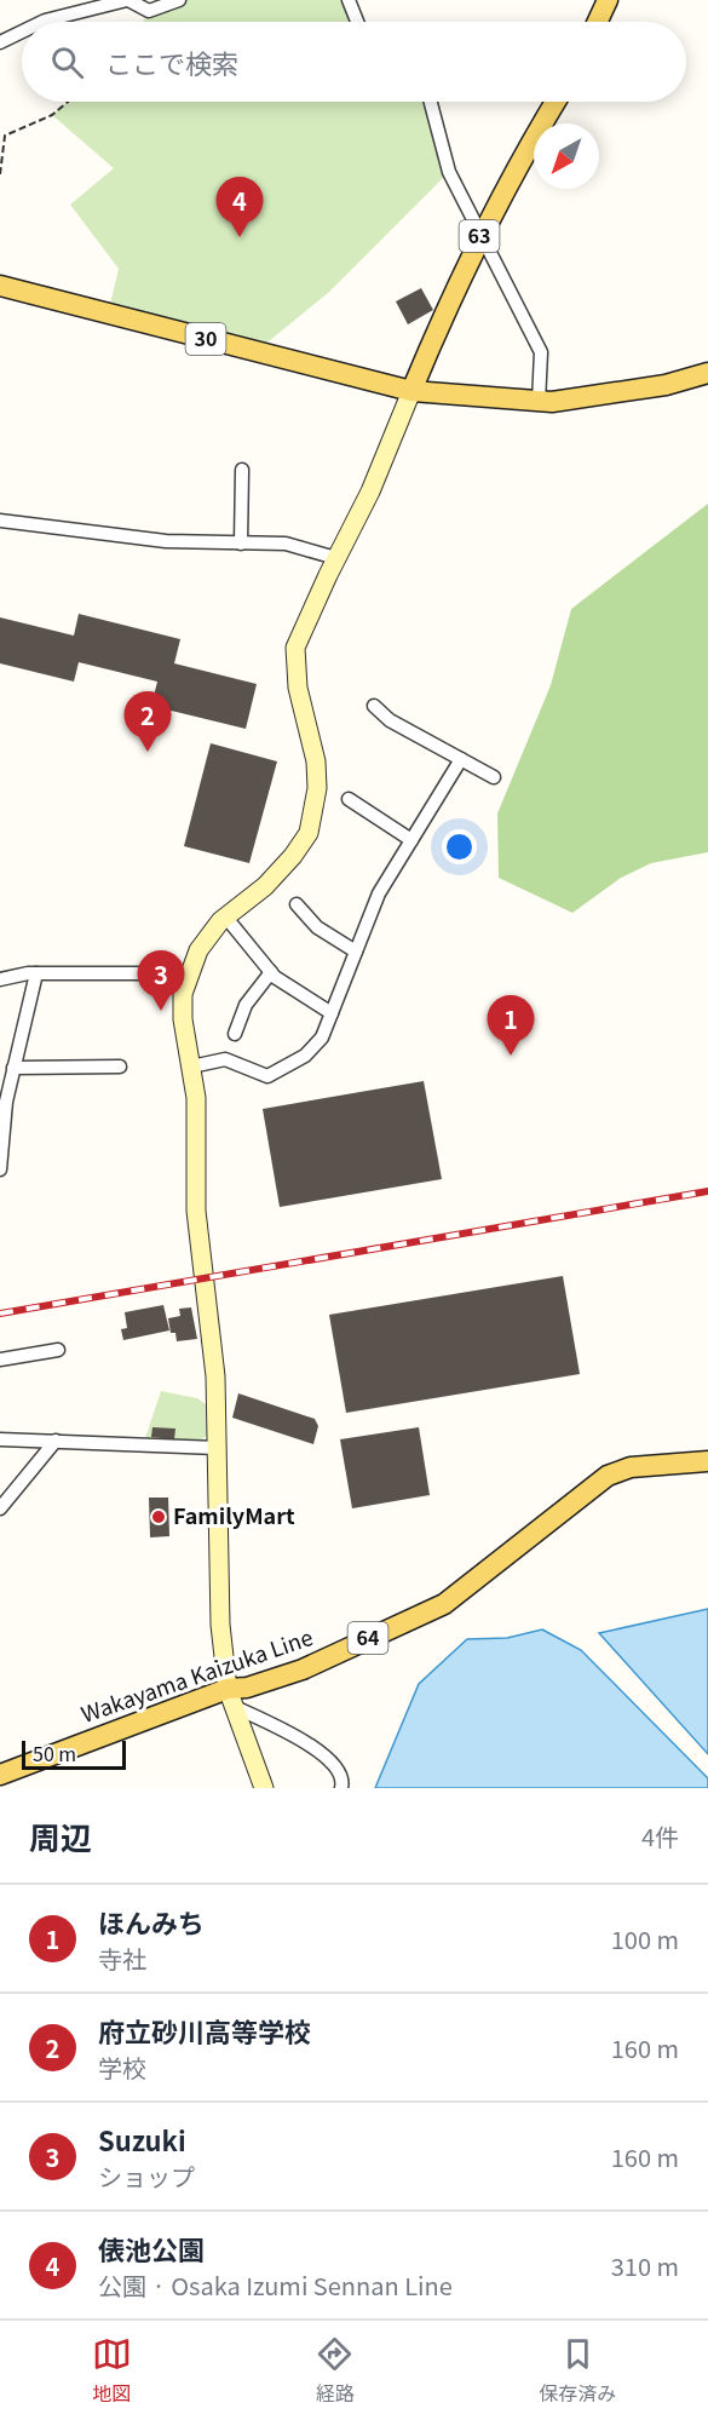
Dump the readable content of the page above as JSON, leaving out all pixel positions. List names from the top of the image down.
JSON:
{
  "streets": {
    "main road": [
      "63",
      "30",
      "64",
      "Wakayama Kaizuka Line"
    ]
  },
  "crossings": [
    ["63", "30"]
  ],
  "places": ["FamilyMart"],
  "scale_bar": "50 m",
  "north": "bottom left",
  "page": {
    "search": "ここで検索",
    "pins": [
      "4",
      "2",
      "3",
      "1"
    ],
    "scale": "50 m",
    "heading": ["周辺", "4件"],
    "list": [
      {
        "mark": "1",
        "name": "ほんみち",
        "note": "寺社",
        "value": "100 m"
      },
      {
        "mark": "2",
        "name": "府立砂川高等学校",
        "note": "学校",
        "value": "160 m"
      },
      {
        "mark": "3",
        "name": "Suzuki",
        "note": "ショップ",
        "value": "160 m"
      },
      {
        "mark": "4",
        "name": "俵池公園",
        "note": "公園 · Osaka Izumi Sennan Line",
        "value": "310 m"
      }
    ],
    "nav": ["地図", "経路", "保存済み"]
  }
}
